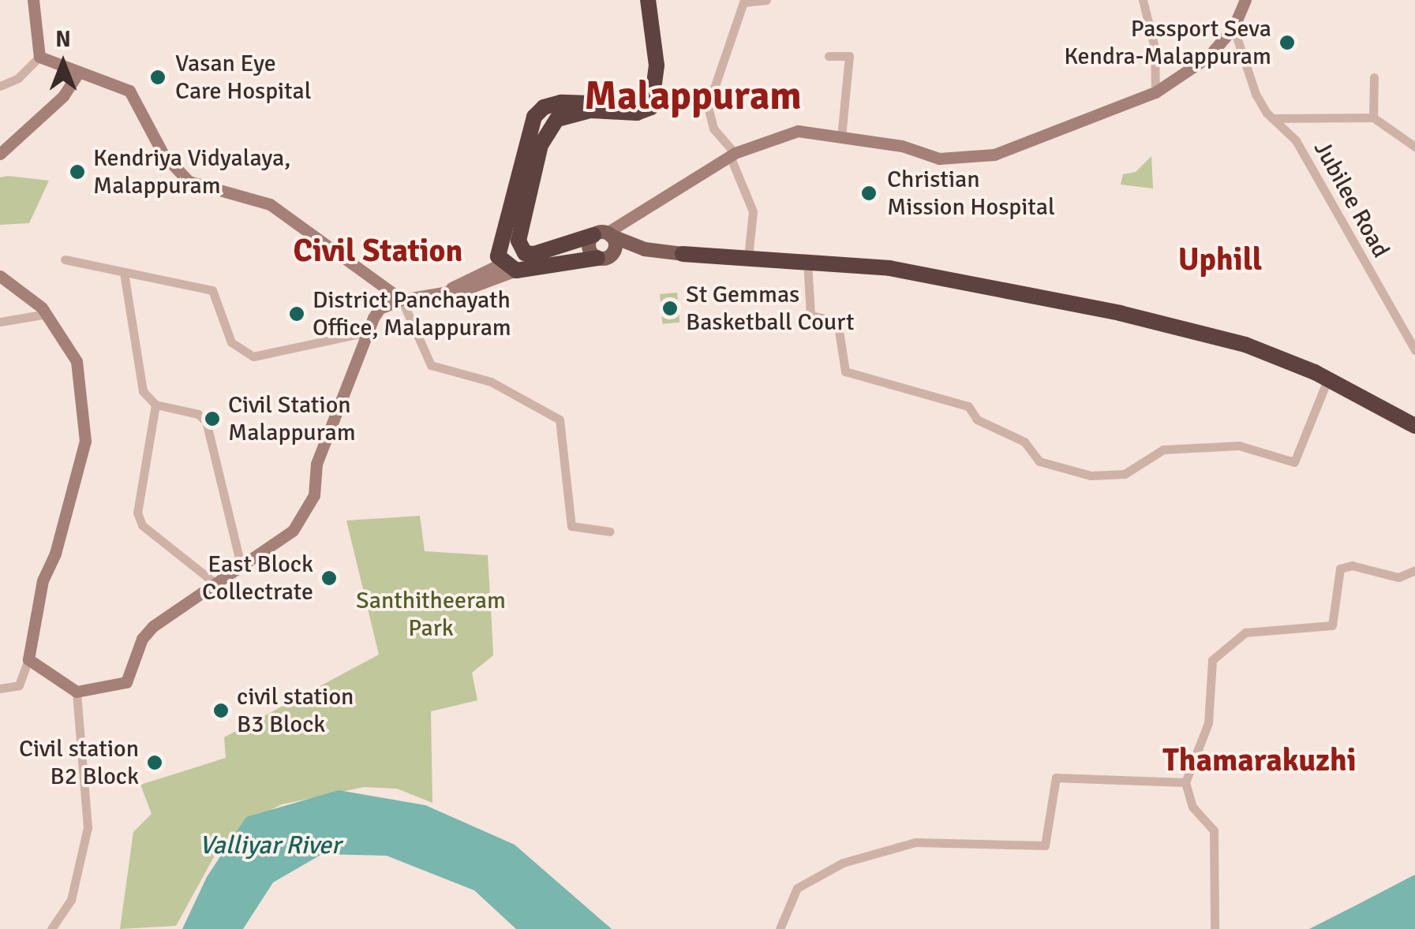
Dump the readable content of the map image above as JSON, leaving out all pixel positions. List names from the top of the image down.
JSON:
{
  "streets": {
    "street": ["Jubilee Road"]
  },
  "districts": [
    "Malappuram",
    "Civil Station",
    "Uphill",
    "Thamarakuzhi"
  ],
  "water": ["Valliyar River"],
  "parks": ["Santhitheeram Park"],
  "places": [
    "Passport Seva Kendra-Malappuram",
    "Vasan Eye Care Hospital",
    "Kendriya Vidyalaya, Malappuram",
    "Christian Mission Hospital",
    "St Gemmas Basketball Court",
    "District Panchayath Office, Malappuram",
    "Civil Station Malappuram",
    "East Block Collectrate",
    "civil station B3 Block",
    "Civil station B2 Block"
  ],
  "north": "top"
}
